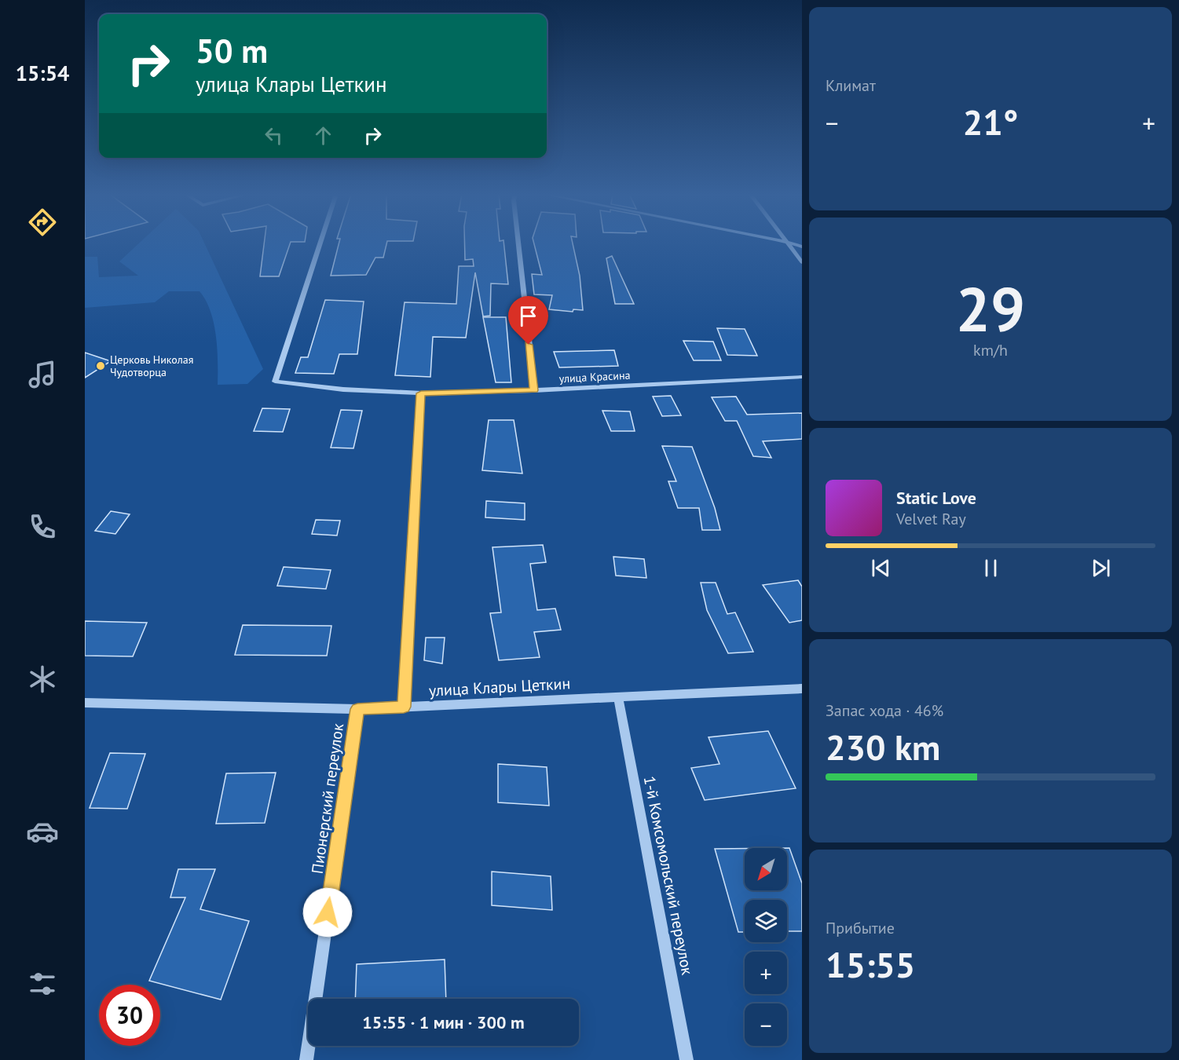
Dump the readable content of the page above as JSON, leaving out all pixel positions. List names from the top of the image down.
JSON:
{
  "streets": {
    "street": [
      "улица Красина",
      "улица Клары Цеткин",
      "Пионерский переулок",
      "1-й Комсомольский переулок"
    ]
  },
  "crossings": [
    ["улица Клары Цеткин", "Пионерский переулок"],
    ["улица Клары Цеткин", "1-й Комсомольский переулок"]
  ],
  "places": ["Церковь Николая Чудотворца"],
  "north": "bottom left",
  "page": {
    "tabs": "15:54",
    "tile": [
      "Климат",
      ["29", "km/h"],
      ["Запас хода · 46%", "230 km"],
      ["Прибытие", "15:55"]
    ],
    "turn": ["50 m", "улица Клары Цеткин"],
    "heat": ["−", "21°", "+"],
    "song": ["Static Love", "Velvet Ray"],
    "map_buttons": ["+", "−"],
    "limit": "30",
    "trip": "15:55 · 1 мин · 300 m"
  }
}
